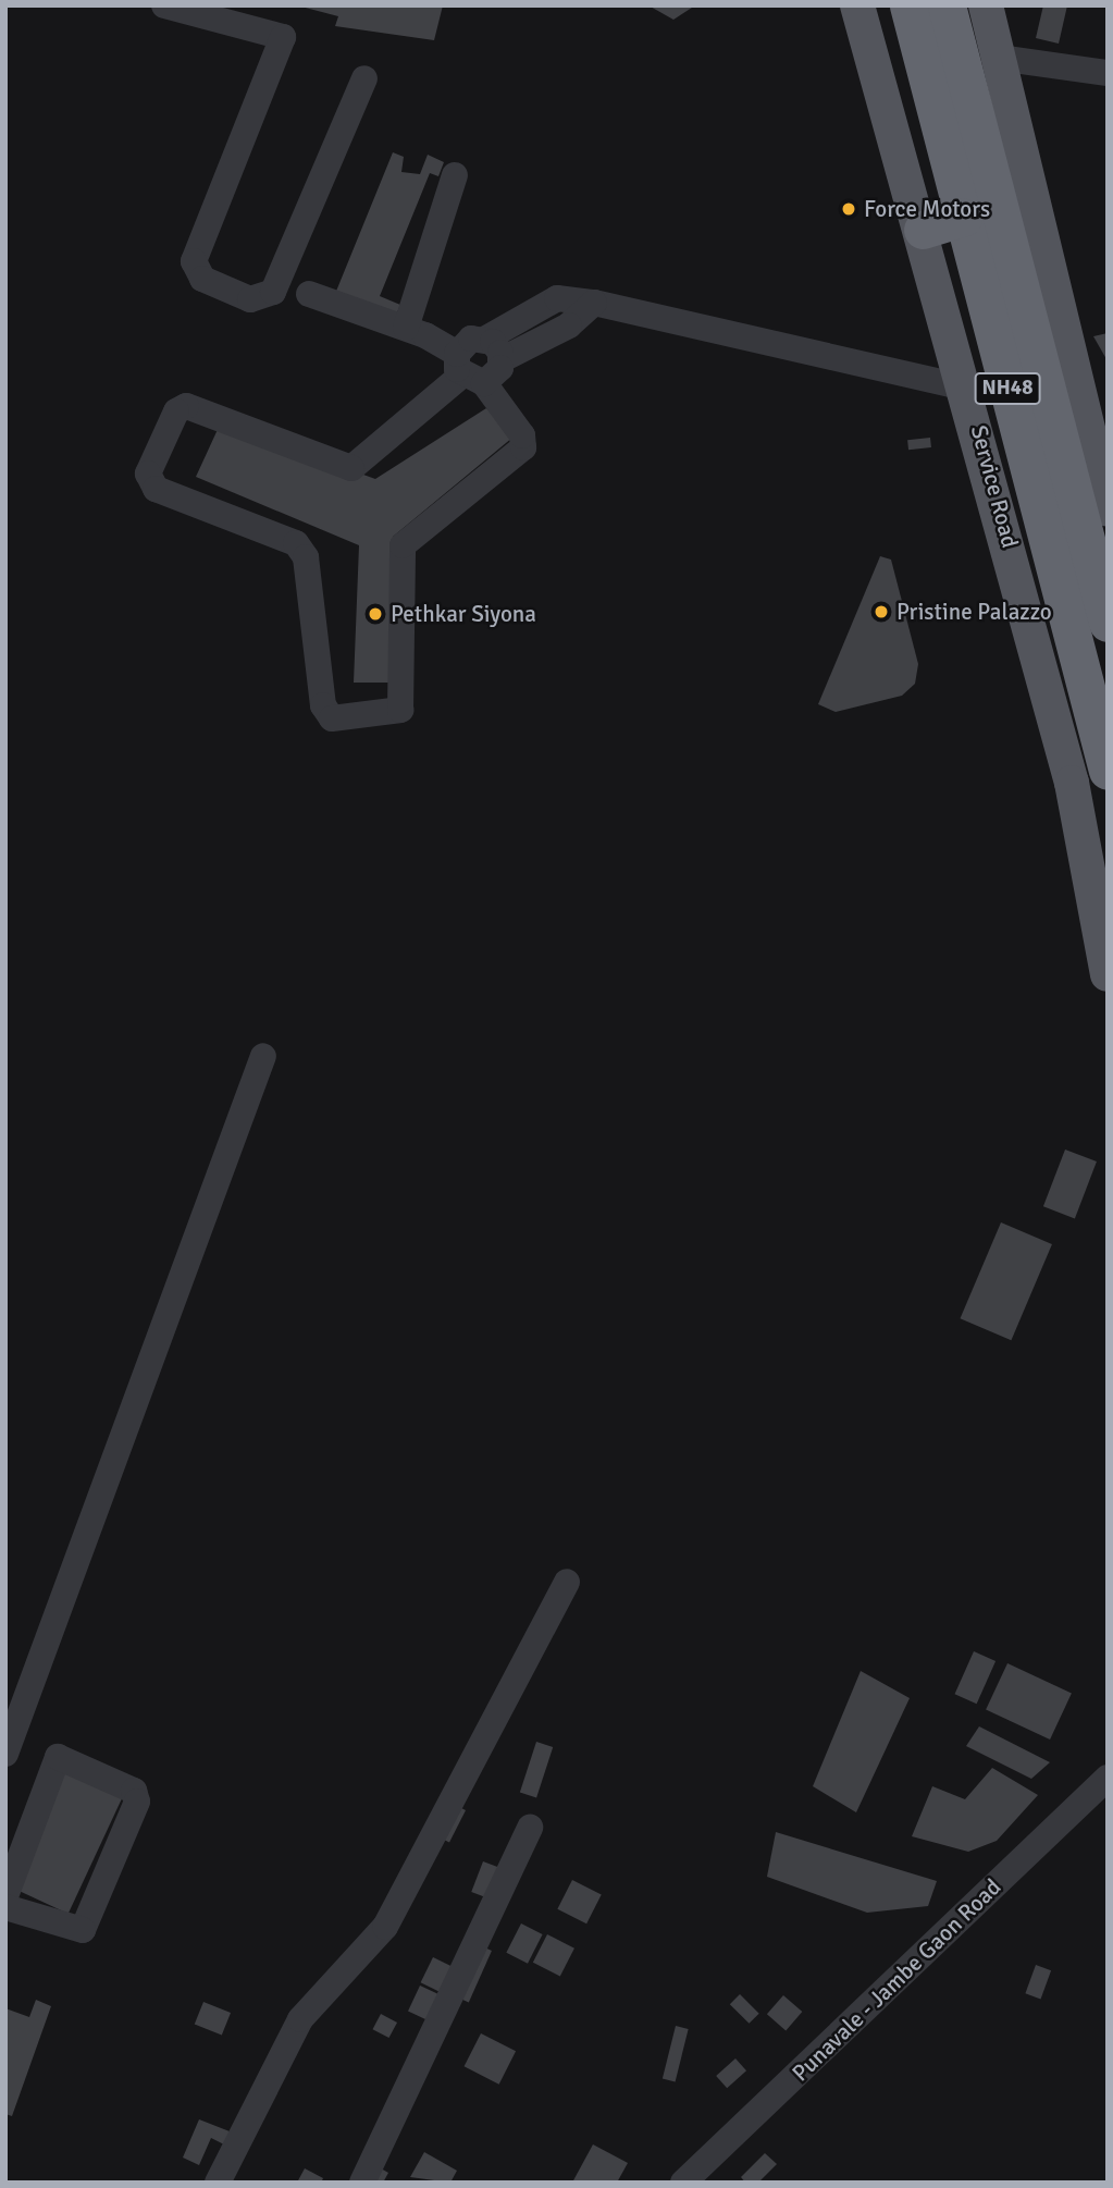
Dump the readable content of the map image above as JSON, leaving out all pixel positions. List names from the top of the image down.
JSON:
{
  "streets": {
    "highway": ["NH48"],
    "main road": ["Service Road"],
    "street": ["Punavale - Jambe Gaon Road"]
  },
  "places": ["Force Motors", "Pristine Palazzo", "Pethkar Siyona"]
}
